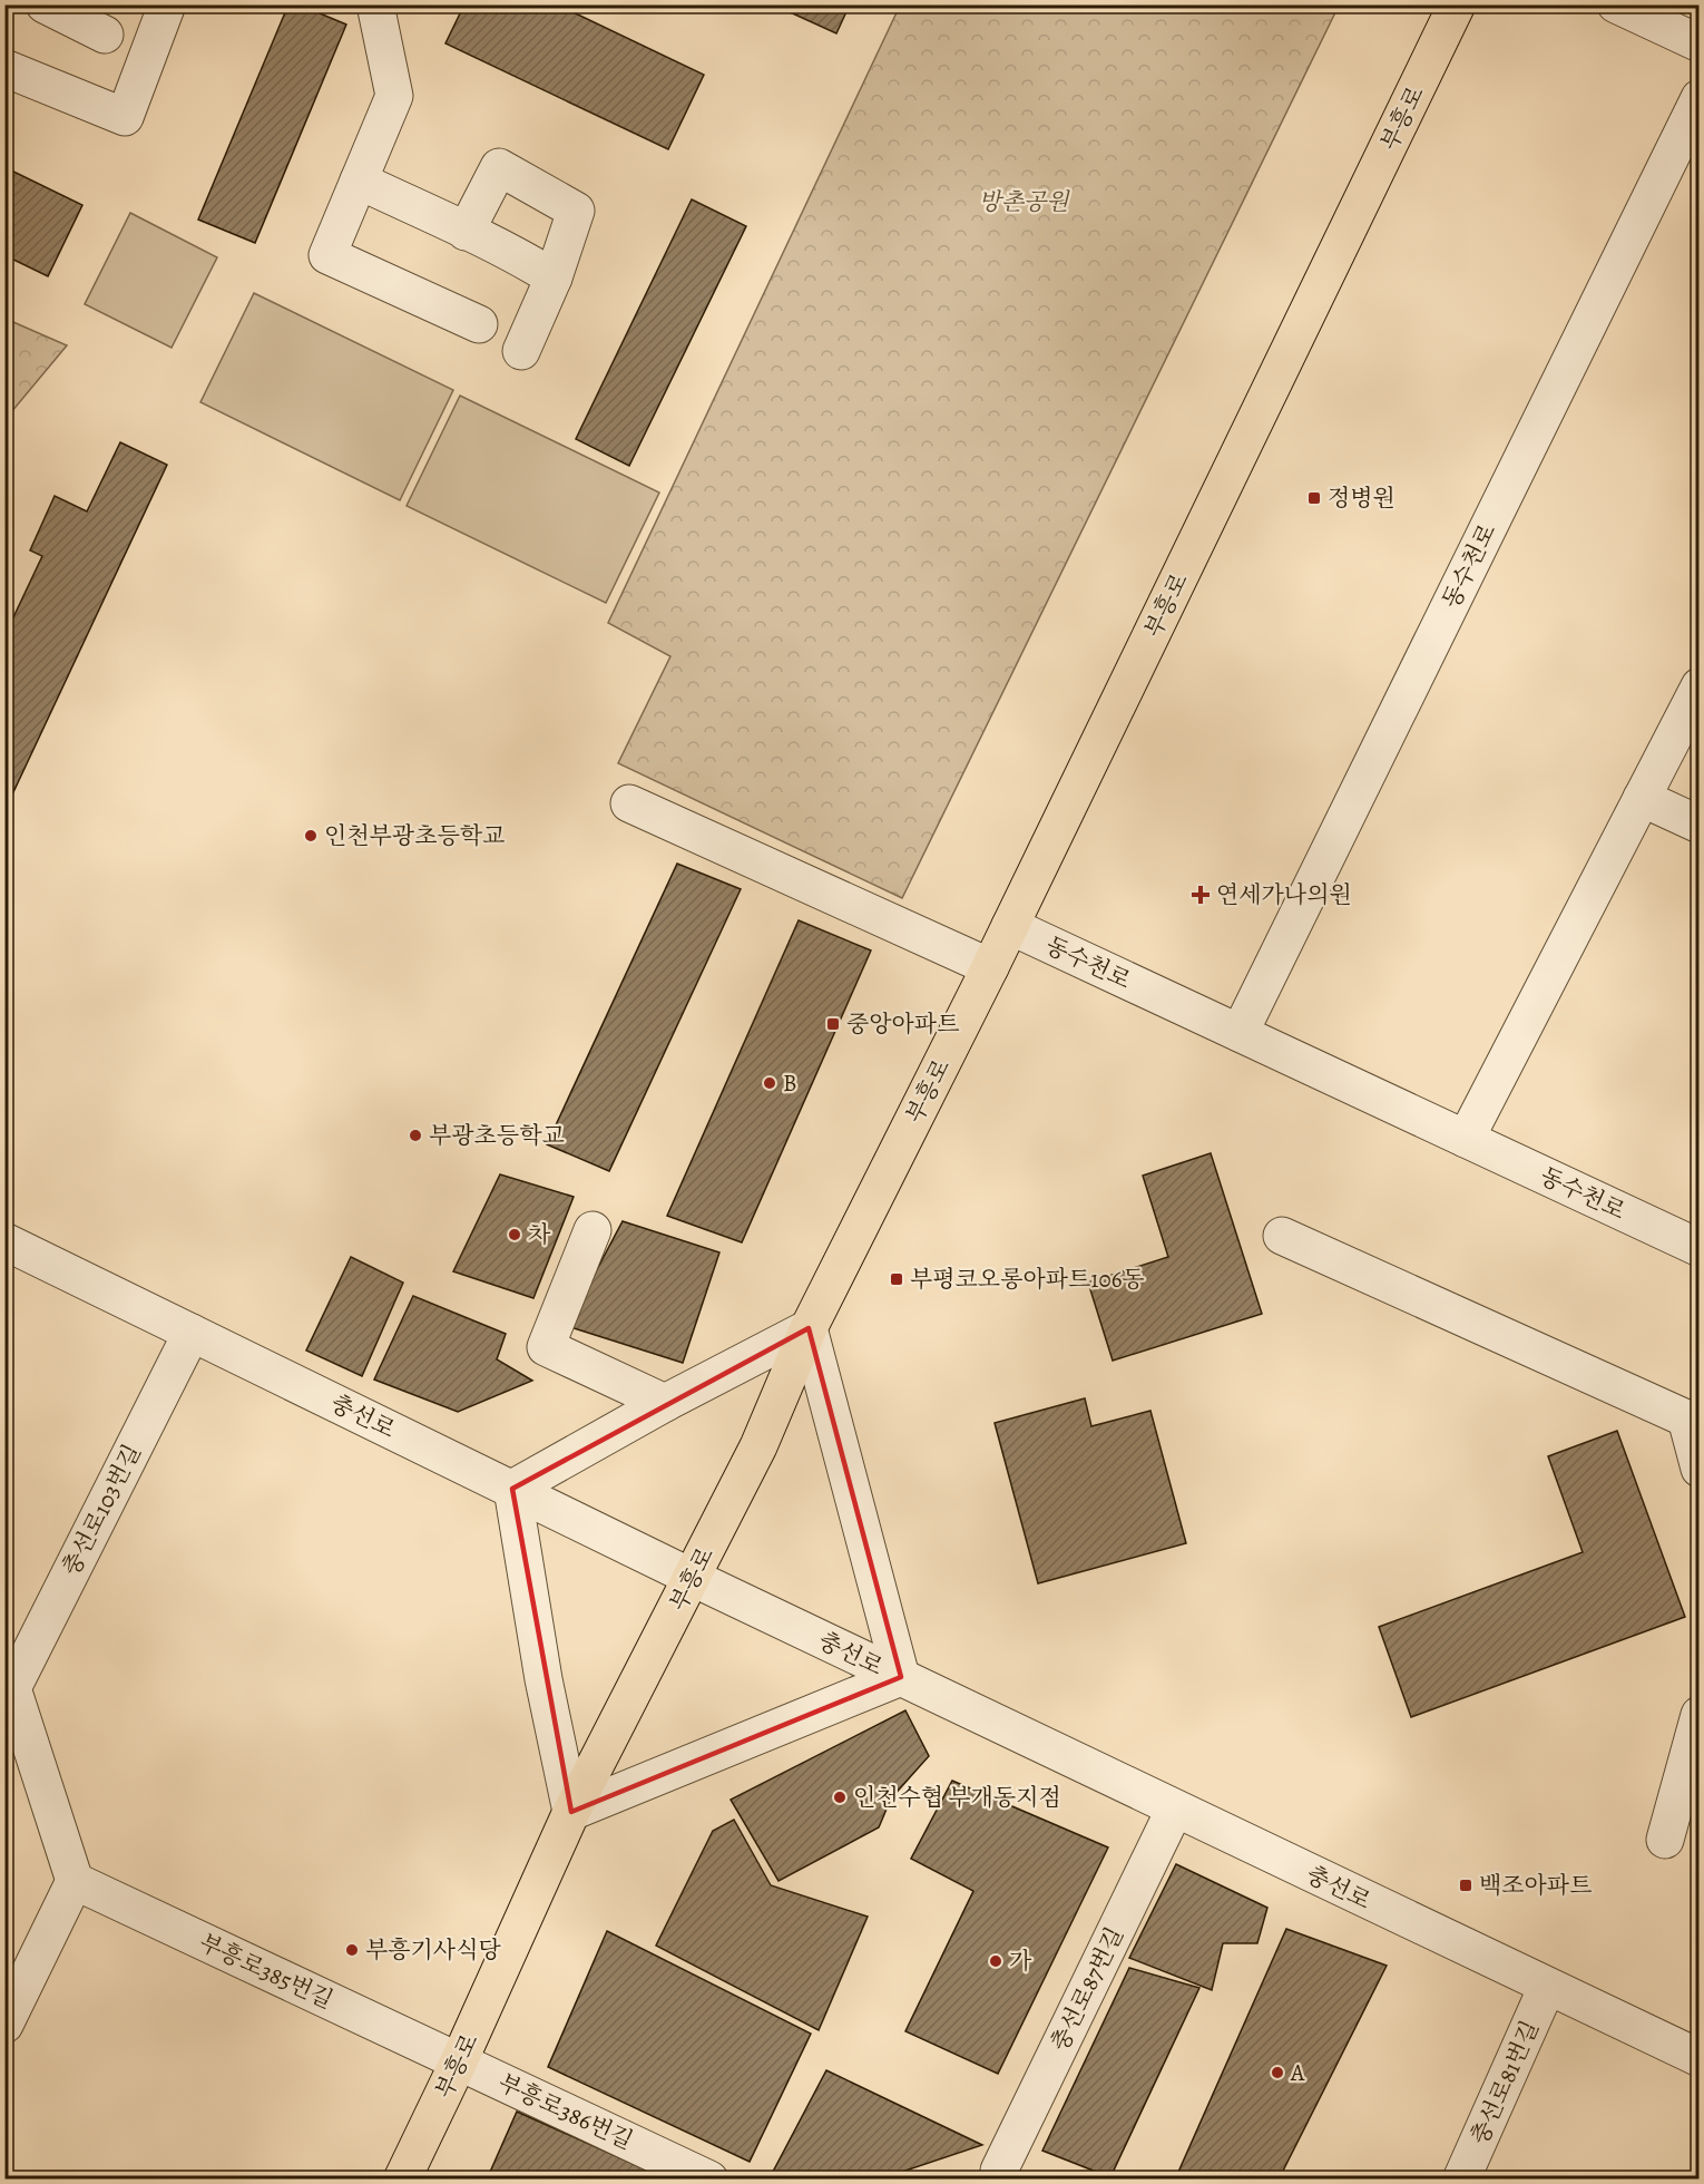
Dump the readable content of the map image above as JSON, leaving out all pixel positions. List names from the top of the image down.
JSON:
{
  "streets": {
    "main road": ["부흥로"],
    "street": [
      "동수천로",
      "충선로",
      "충선로103번길",
      "부흥로385번길",
      "충선로87번길",
      "충선로81번길",
      "부흥로386번길"
    ]
  },
  "crossings": [
    ["부흥로", "동수천로"],
    ["부흥로", "충선로"],
    ["부흥로", "부흥로385번길"],
    ["부흥로", "부흥로386번길"],
    ["충선로", "충선로103번길"],
    ["충선로", "충선로87번길"],
    ["충선로", "충선로81번길"],
    ["부흥로385번길", "부흥로386번길"]
  ],
  "parks": ["방촌공원"],
  "places": {
    "transit": [
      "정병원",
      "중앙아파트",
      "부평코오롱아파트106동",
      "백조아파트"
    ],
    "other": [
      "인천부광초등학교",
      "B",
      "부광초등학교",
      "차",
      "인천수협 부개동지점",
      "부흥기사식당",
      "가",
      "A"
    ],
    "health": ["연세가나의원"]
  }
}
